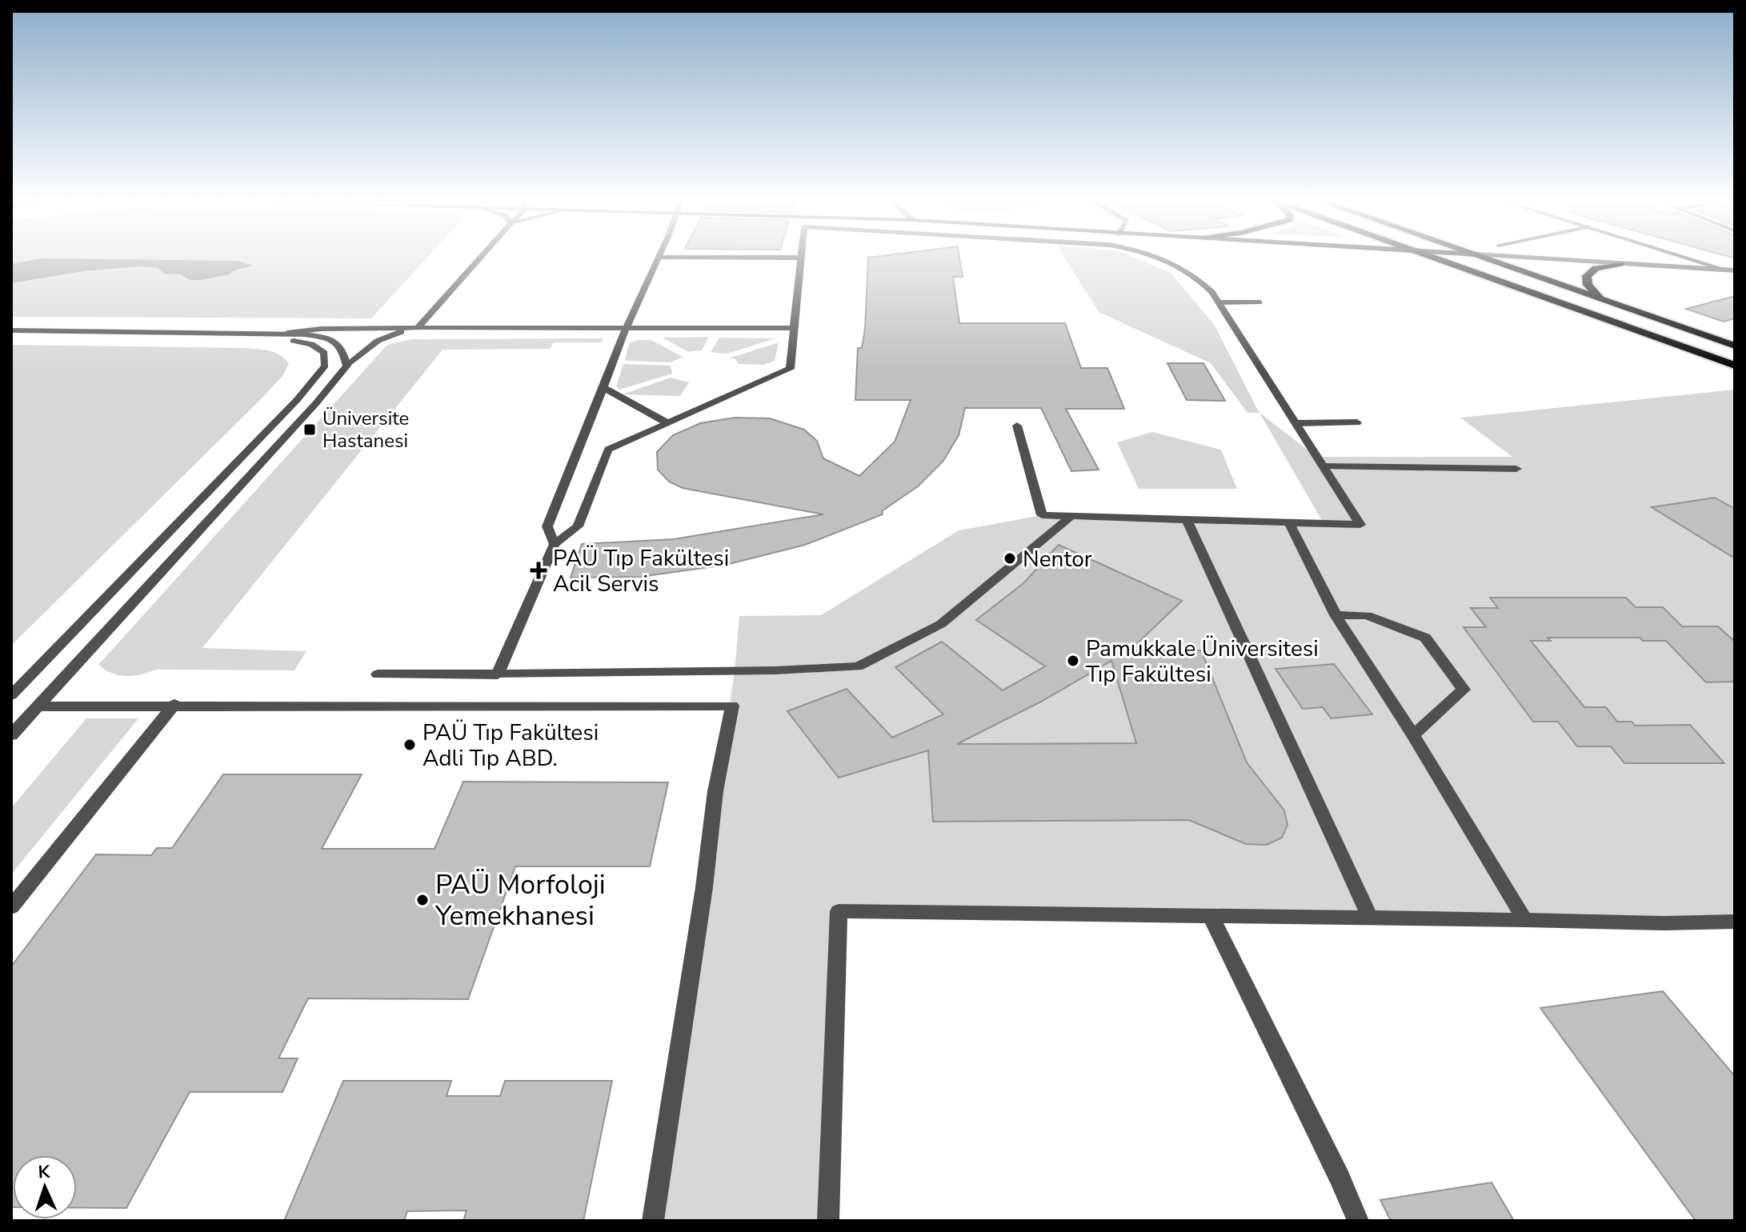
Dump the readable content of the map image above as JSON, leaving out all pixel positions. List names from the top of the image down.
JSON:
{
  "places": {
    "transit": ["Üniversite Hastanesi"],
    "other": [
      "Nentor",
      "Pamukkale Üniversitesi Tıp Fakültesi",
      "PAÜ Tıp Fakültesi Adli Tıp ABD.",
      "PAÜ Morfoloji Yemekhanesi"
    ],
    "health": ["PAÜ Tıp Fakültesi Acil Servis"]
  },
  "north": "top"
}
